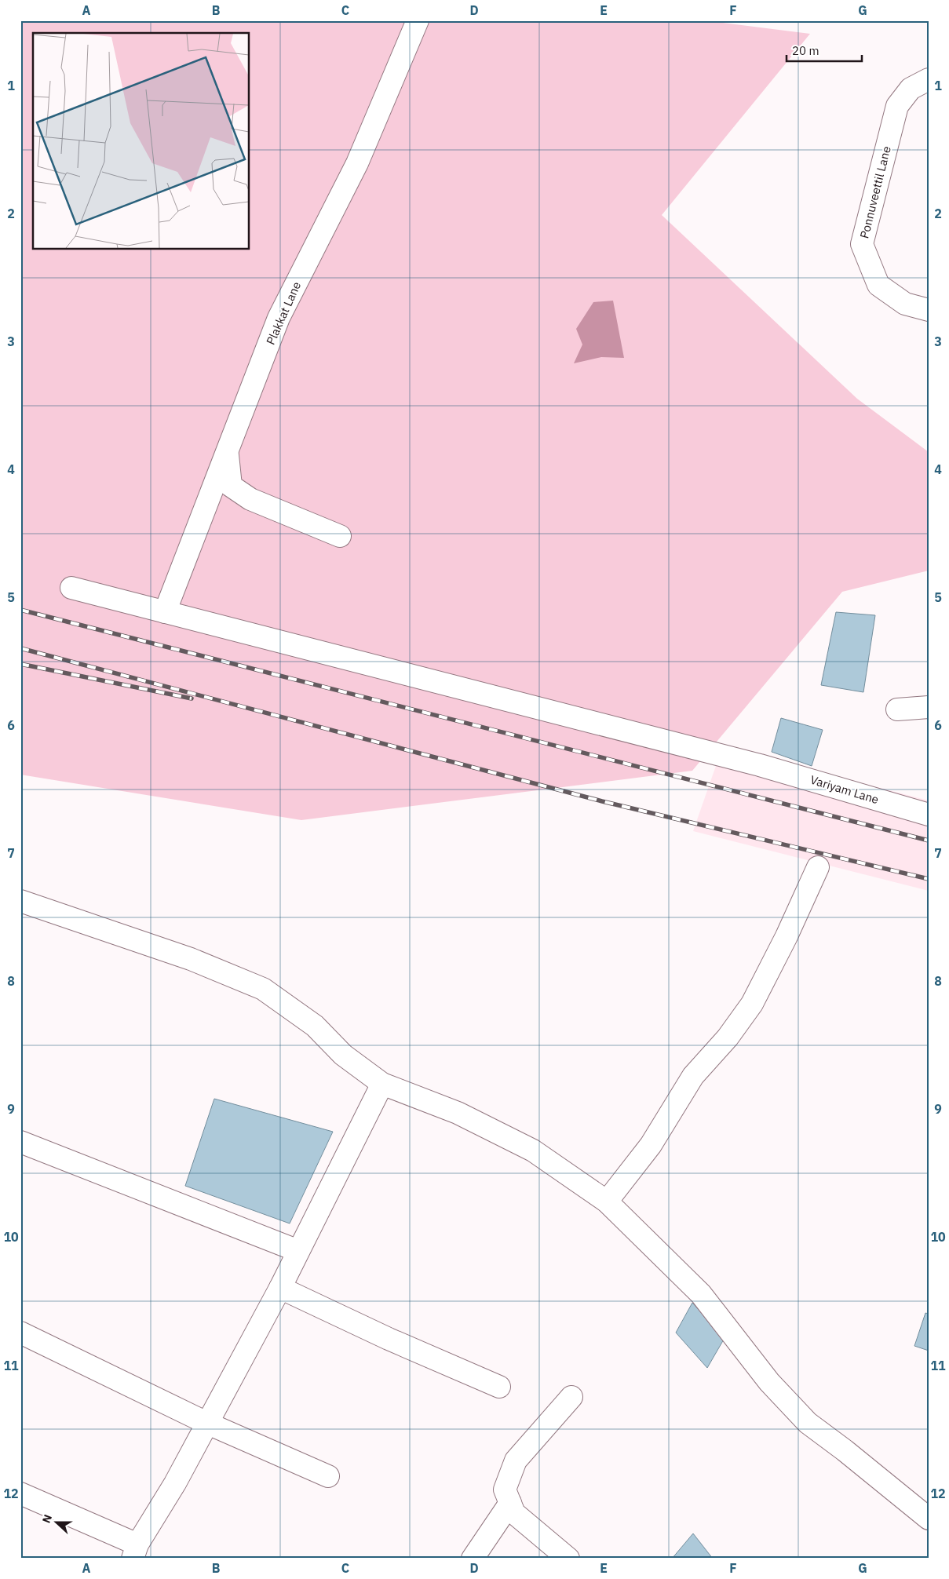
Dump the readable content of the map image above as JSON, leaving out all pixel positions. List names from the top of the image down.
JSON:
{
  "streets": {
    "street": ["Ponnuveettil Lane", "Plakkat Lane", "Variyam Lane"]
  },
  "crossings": [
    ["Plakkat Lane", "Variyam Lane"]
  ],
  "scale_bar": "20 m",
  "north": "left",
  "grid": {
    "columns": [
      "A",
      "B",
      "C",
      "D",
      "E",
      "F",
      "G"
    ],
    "rows": [
      "1",
      "2",
      "3",
      "4",
      "5",
      "6",
      "7",
      "8",
      "9",
      "10",
      "11",
      "12"
    ]
  }
}
